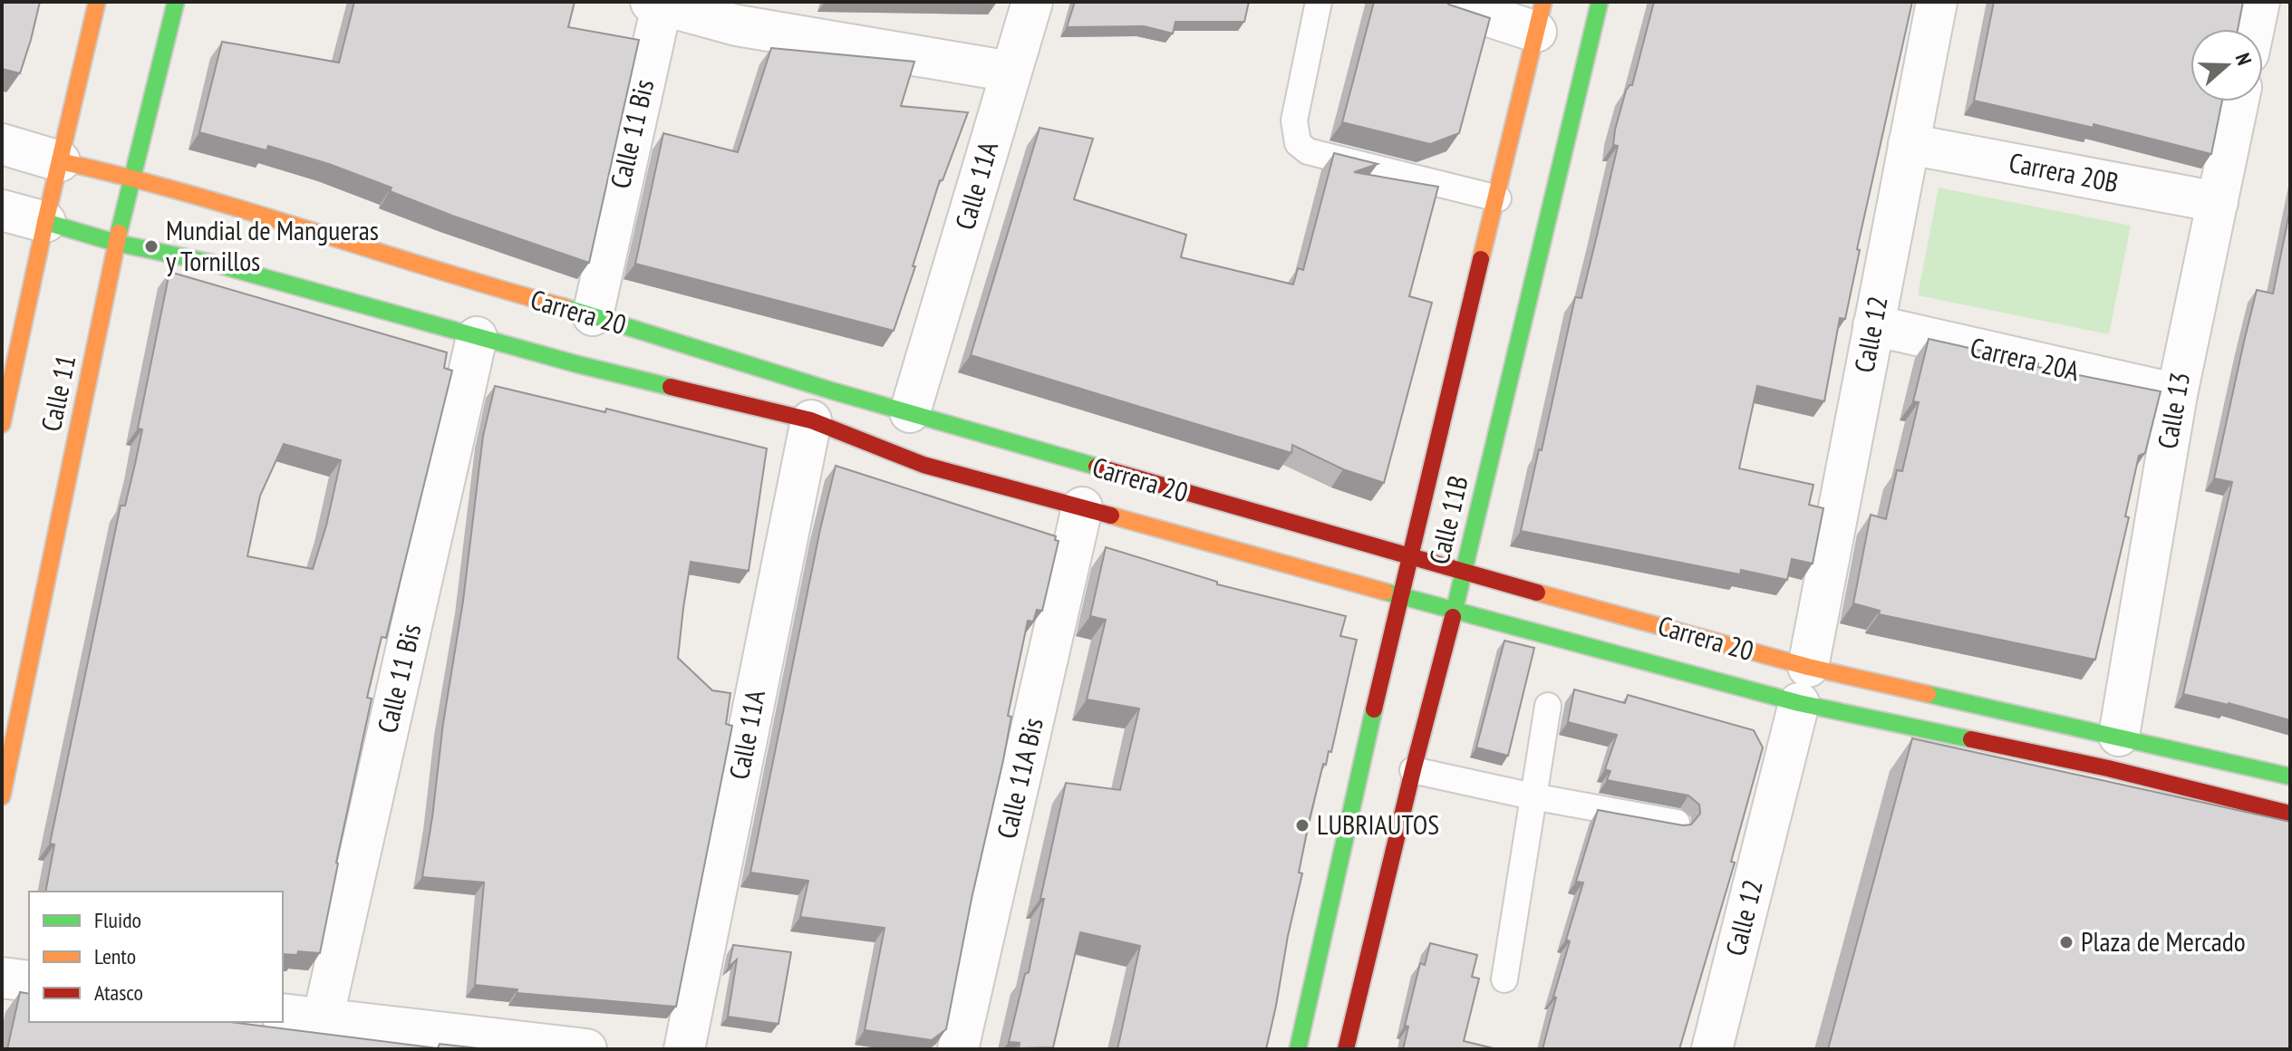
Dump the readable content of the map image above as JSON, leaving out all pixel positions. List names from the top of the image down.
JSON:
{
  "streets": {
    "street": [
      "Calle 11 Bis",
      "Carrera 20B",
      "Calle 11A",
      "Carrera 20",
      "Calle 12",
      "Carrera 20A",
      "Calle 11",
      "Calle 13",
      "Calle 11B",
      "Calle 11A Bis"
    ]
  },
  "crossings": [
    ["Calle 11 Bis", "Carrera 20"],
    ["Carrera 20B", "Calle 12"],
    ["Carrera 20B", "Calle 13"],
    ["Calle 11A", "Carrera 20"],
    ["Carrera 20", "Calle 12"],
    ["Carrera 20", "Calle 11"],
    ["Carrera 20", "Calle 13"],
    ["Carrera 20", "Calle 11B"],
    ["Carrera 20", "Calle 11A Bis"],
    ["Calle 12", "Carrera 20A"],
    ["Carrera 20A", "Calle 13"]
  ],
  "places": ["Mundial de Mangueras y Tornillos", "LUBRIAUTOS", "Plaza de Mercado"],
  "legend": ["Fluido", "Lento", "Atasco"],
  "north": "right"
}
